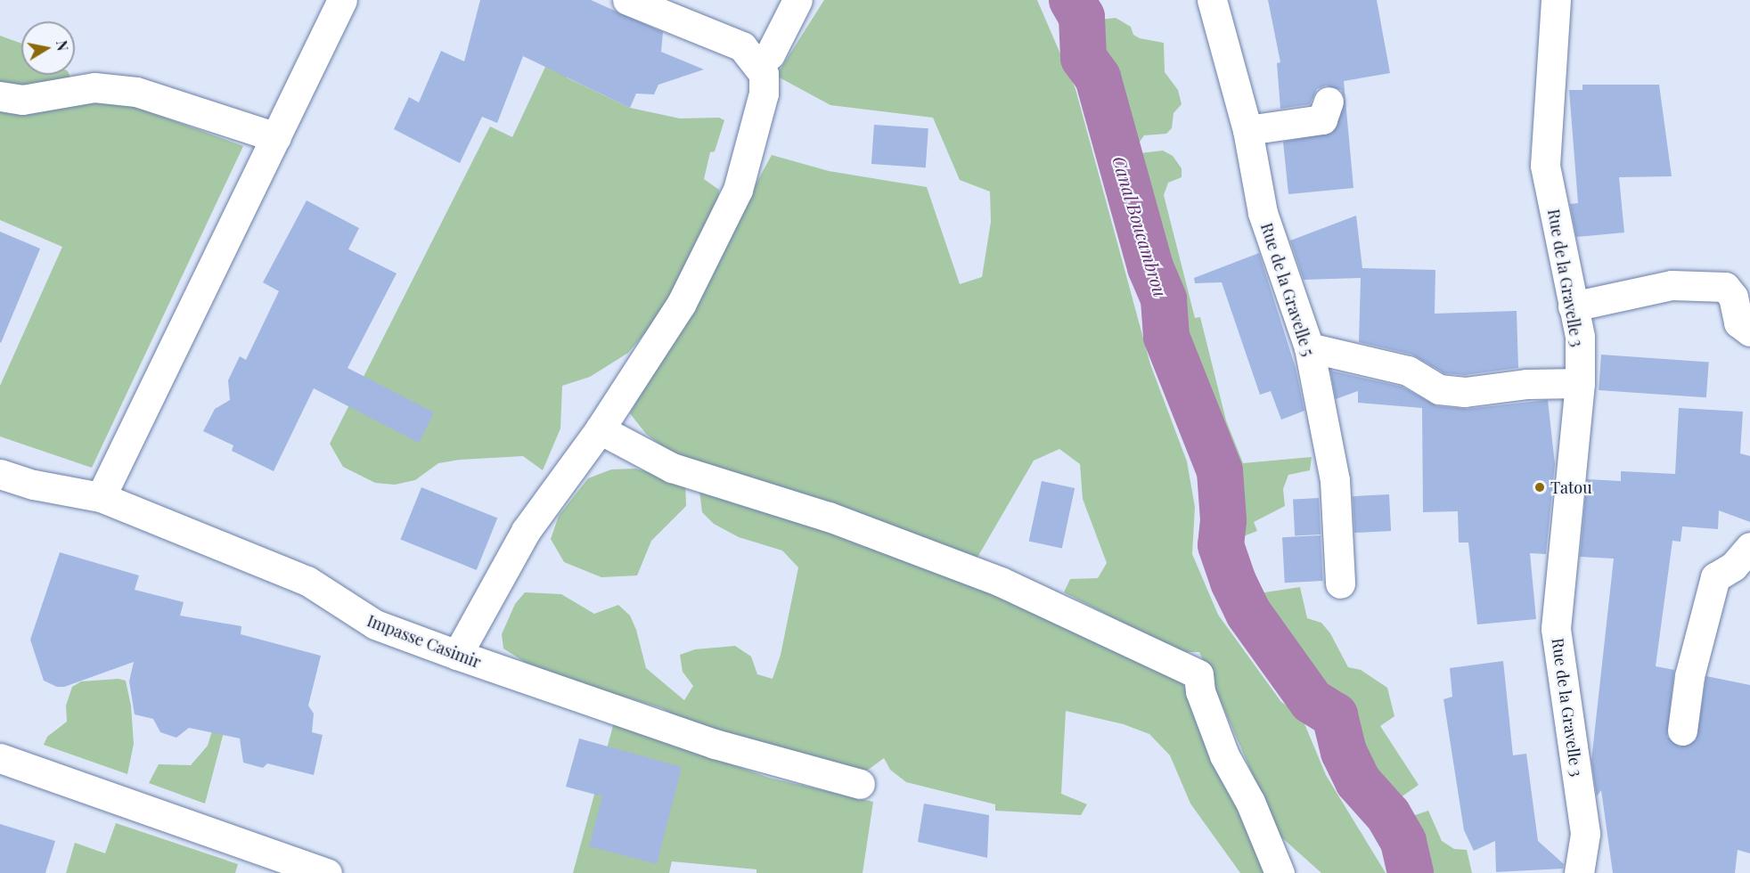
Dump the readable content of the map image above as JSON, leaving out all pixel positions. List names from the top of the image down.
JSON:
{
  "streets": {
    "street": ["Rue de la Gravelle 3", "Rue de la Gravelle 5", "Impasse Casimir"]
  },
  "water": ["Canal Boucambrou"],
  "places": ["Tatou"],
  "north": "right"
}
